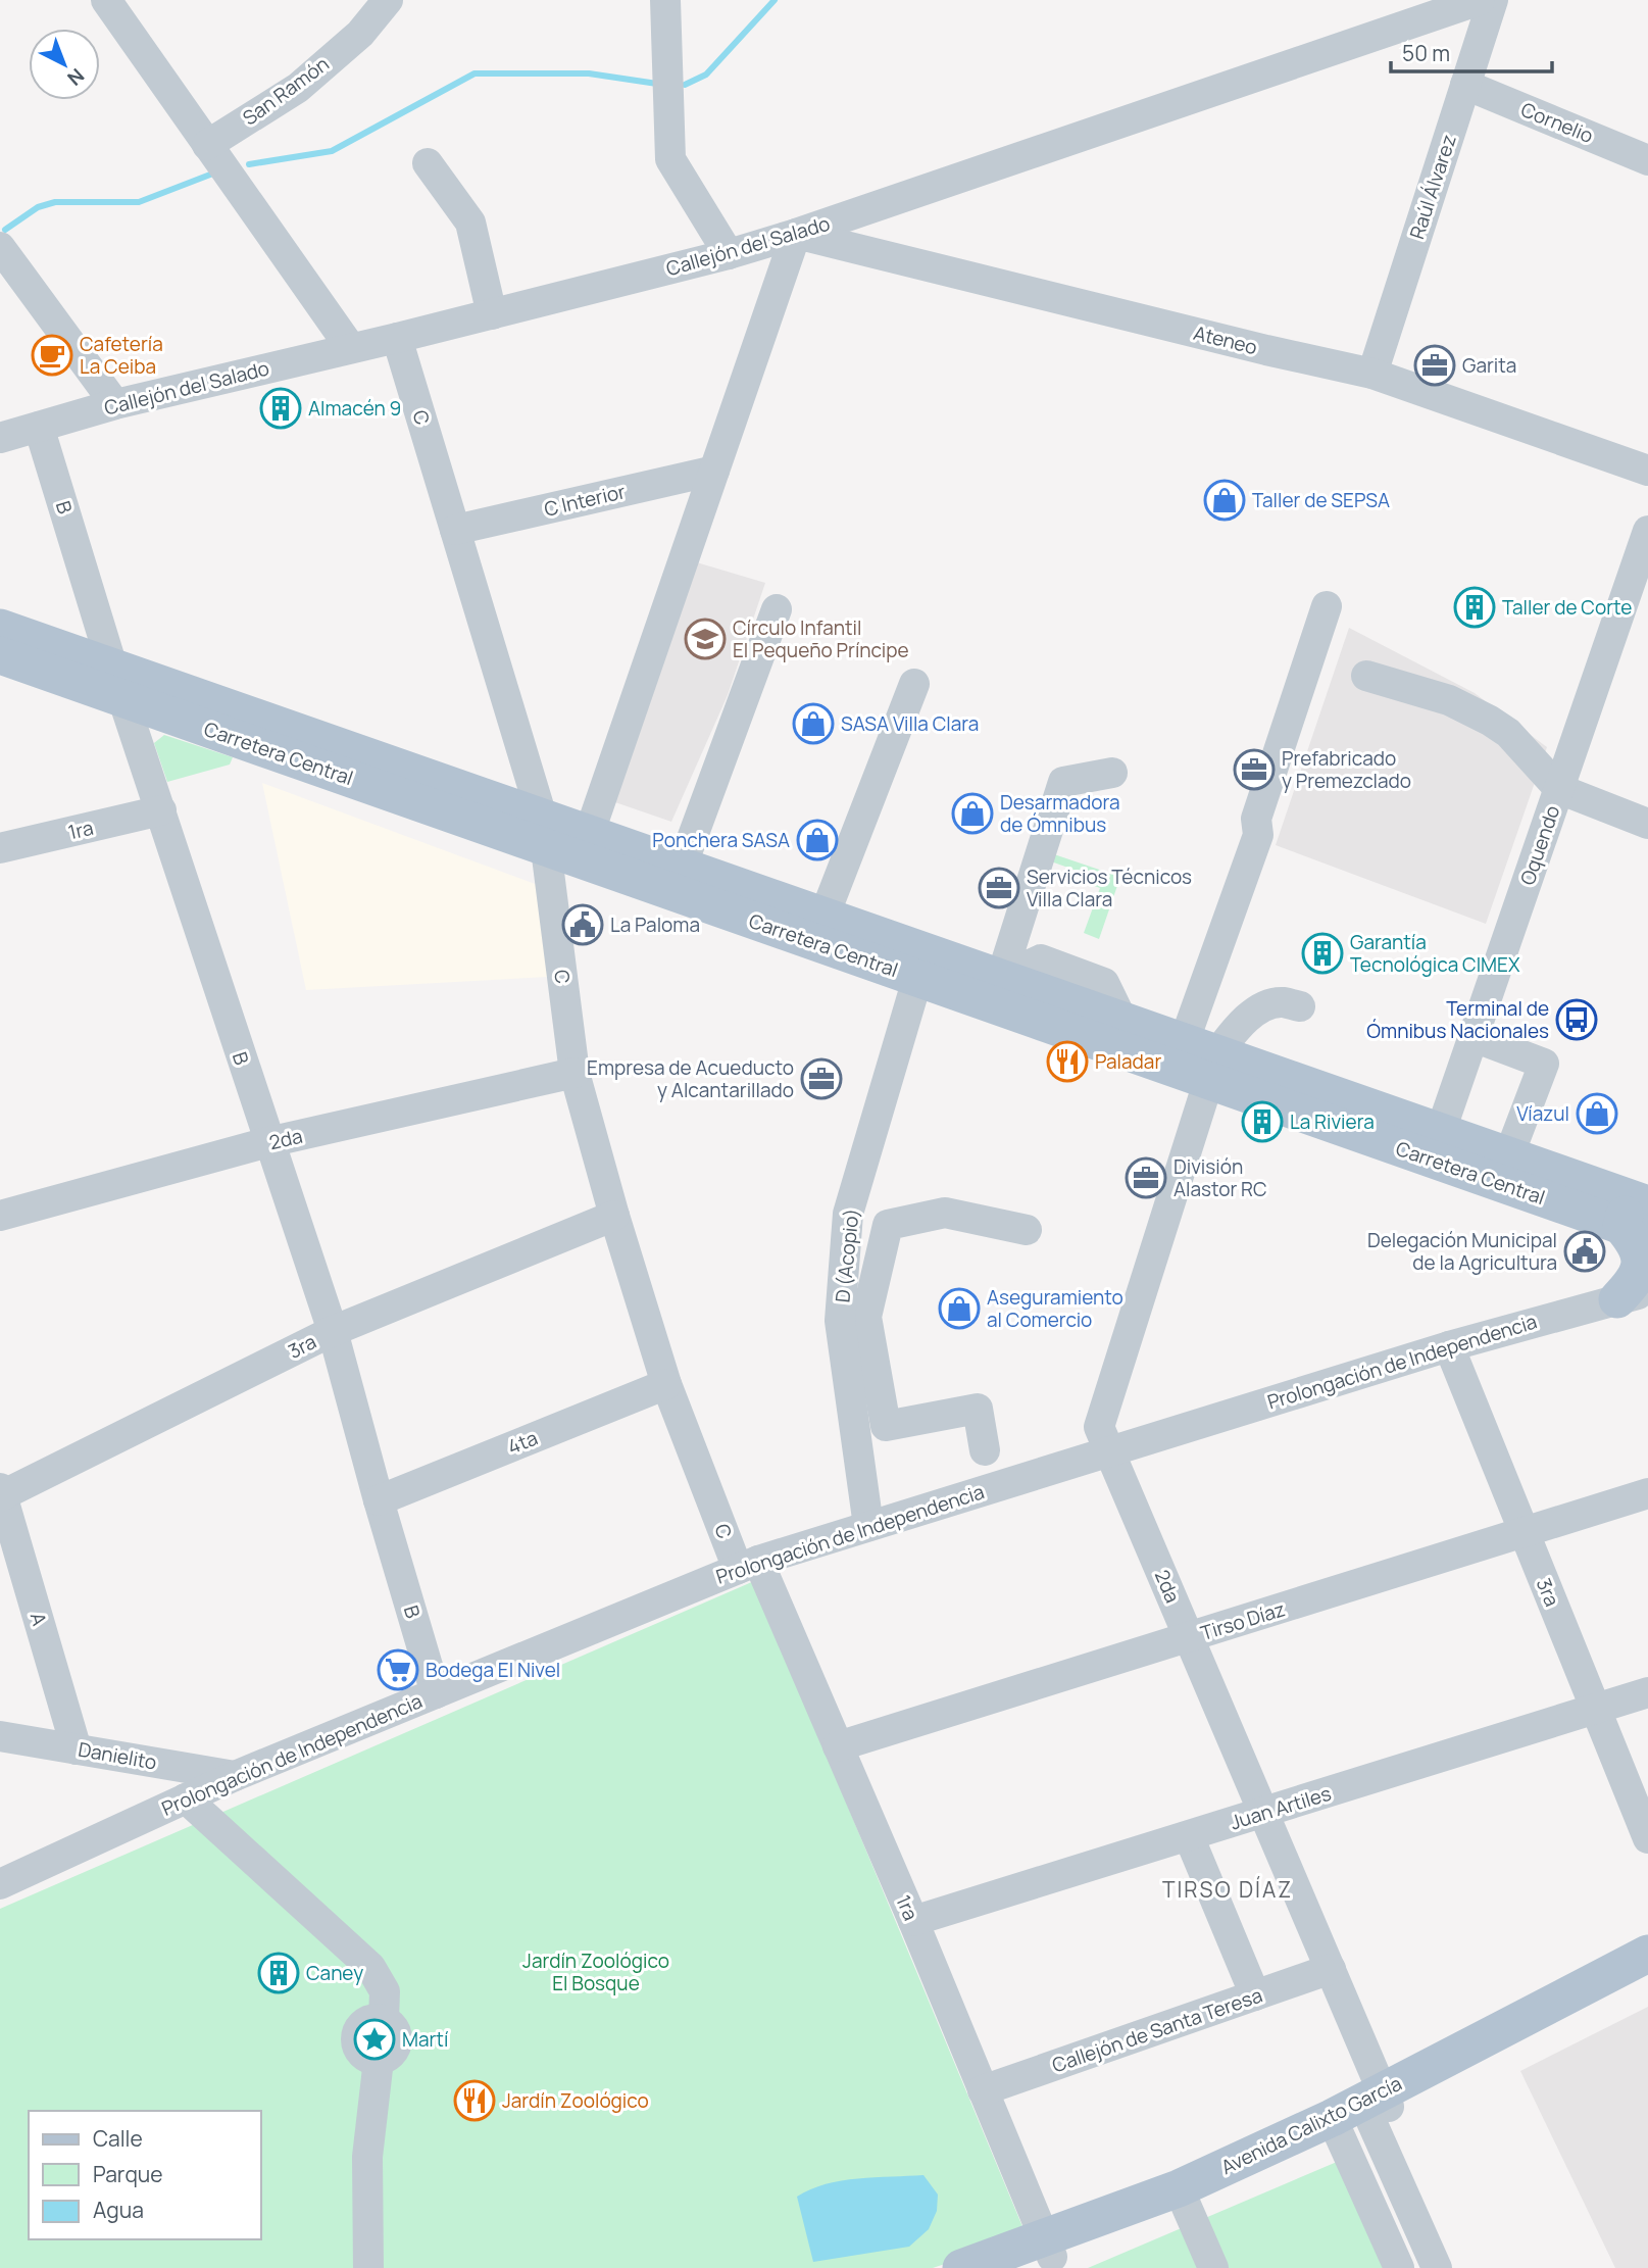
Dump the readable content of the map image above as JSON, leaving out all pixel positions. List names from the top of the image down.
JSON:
{
  "streets": {
    "main road": ["Carretera Central", "Avenida Calixto García"],
    "street": [
      "San Ramón",
      "Cornelio",
      "Raúl Álvarez",
      "Callejón del Salado",
      "Ateneo",
      "C",
      "C Interior",
      "B",
      "1ra",
      "Oquendo",
      "2da",
      "D (Acopio)",
      "3ra",
      "Prolongación de Independencia",
      "4ta",
      "A",
      "Tirso Díaz",
      "Danielito",
      "Juan Artiles",
      "Callejón de Santa Teresa"
    ]
  },
  "crossings": [
    ["Cornelio", "Raúl Álvarez"],
    ["Raúl Álvarez", "Callejón del Salado"],
    ["Raúl Álvarez", "Ateneo"],
    ["Callejón del Salado", "Ateneo"],
    ["Callejón del Salado", "C"],
    ["Callejón del Salado", "B"],
    ["C", "C Interior"],
    ["C", "Carretera Central"],
    ["C", "1ra"],
    ["C", "2da"],
    ["C", "3ra"],
    ["C", "Prolongación de Independencia"],
    ["C", "4ta"],
    ["B", "Carretera Central"],
    ["B", "1ra"],
    ["B", "2da"],
    ["B", "3ra"],
    ["B", "Prolongación de Independencia"],
    ["B", "4ta"],
    ["Carretera Central", "Oquendo"],
    ["Carretera Central", "2da"],
    ["Carretera Central", "D (Acopio)"],
    ["1ra", "Prolongación de Independencia"],
    ["1ra", "Tirso Díaz"],
    ["1ra", "Juan Artiles"],
    ["1ra", "Callejón de Santa Teresa"],
    ["1ra", "Avenida Calixto García"],
    ["2da", "Prolongación de Independencia"],
    ["2da", "Tirso Díaz"],
    ["2da", "Juan Artiles"],
    ["2da", "Callejón de Santa Teresa"],
    ["2da", "Avenida Calixto García"],
    ["D (Acopio)", "Prolongación de Independencia"],
    ["3ra", "Prolongación de Independencia"],
    ["3ra", "A"],
    ["3ra", "Tirso Díaz"],
    ["3ra", "Juan Artiles"],
    ["Prolongación de Independencia", "Danielito"],
    ["A", "Danielito"]
  ],
  "districts": ["TIRSO DÍAZ"],
  "parks": ["Jardín Zoológico El Bosque"],
  "places": {
    "cafe": ["Cafetería La Ceiba"],
    "office": [
      "Garita",
      "Prefabricado y Premezclado",
      "Servicios Técnicos Villa Clara",
      "Empresa de Acueducto y Alcantarillado",
      "División Alastor RC"
    ],
    "building": [
      "Almacén 9",
      "Taller de Corte",
      "Garantía Tecnológica CIMEX",
      "La Riviera",
      "Caney"
    ],
    "shop": [
      "Taller de SEPSA",
      "SASA Villa Clara",
      "Desarmadora de Ómnibus",
      "Ponchera SASA",
      "Víazul",
      "Aseguramiento al Comercio"
    ],
    "school or university": ["Círculo Infantil El Pequeño Príncipe"],
    "public building": ["La Paloma", "Delegación Municipal de la Agricultura"],
    "bus stop": ["Terminal de Ómnibus Nacionales"],
    "restaurant": ["Paladar", "Jardín Zoológico"],
    "supermarket": ["Bodega El Nivel"],
    "place": ["Martí"]
  },
  "legend": ["Calle", "Parque", "Agua"],
  "scale_bar": "50 m",
  "north": "bottom right"
}
